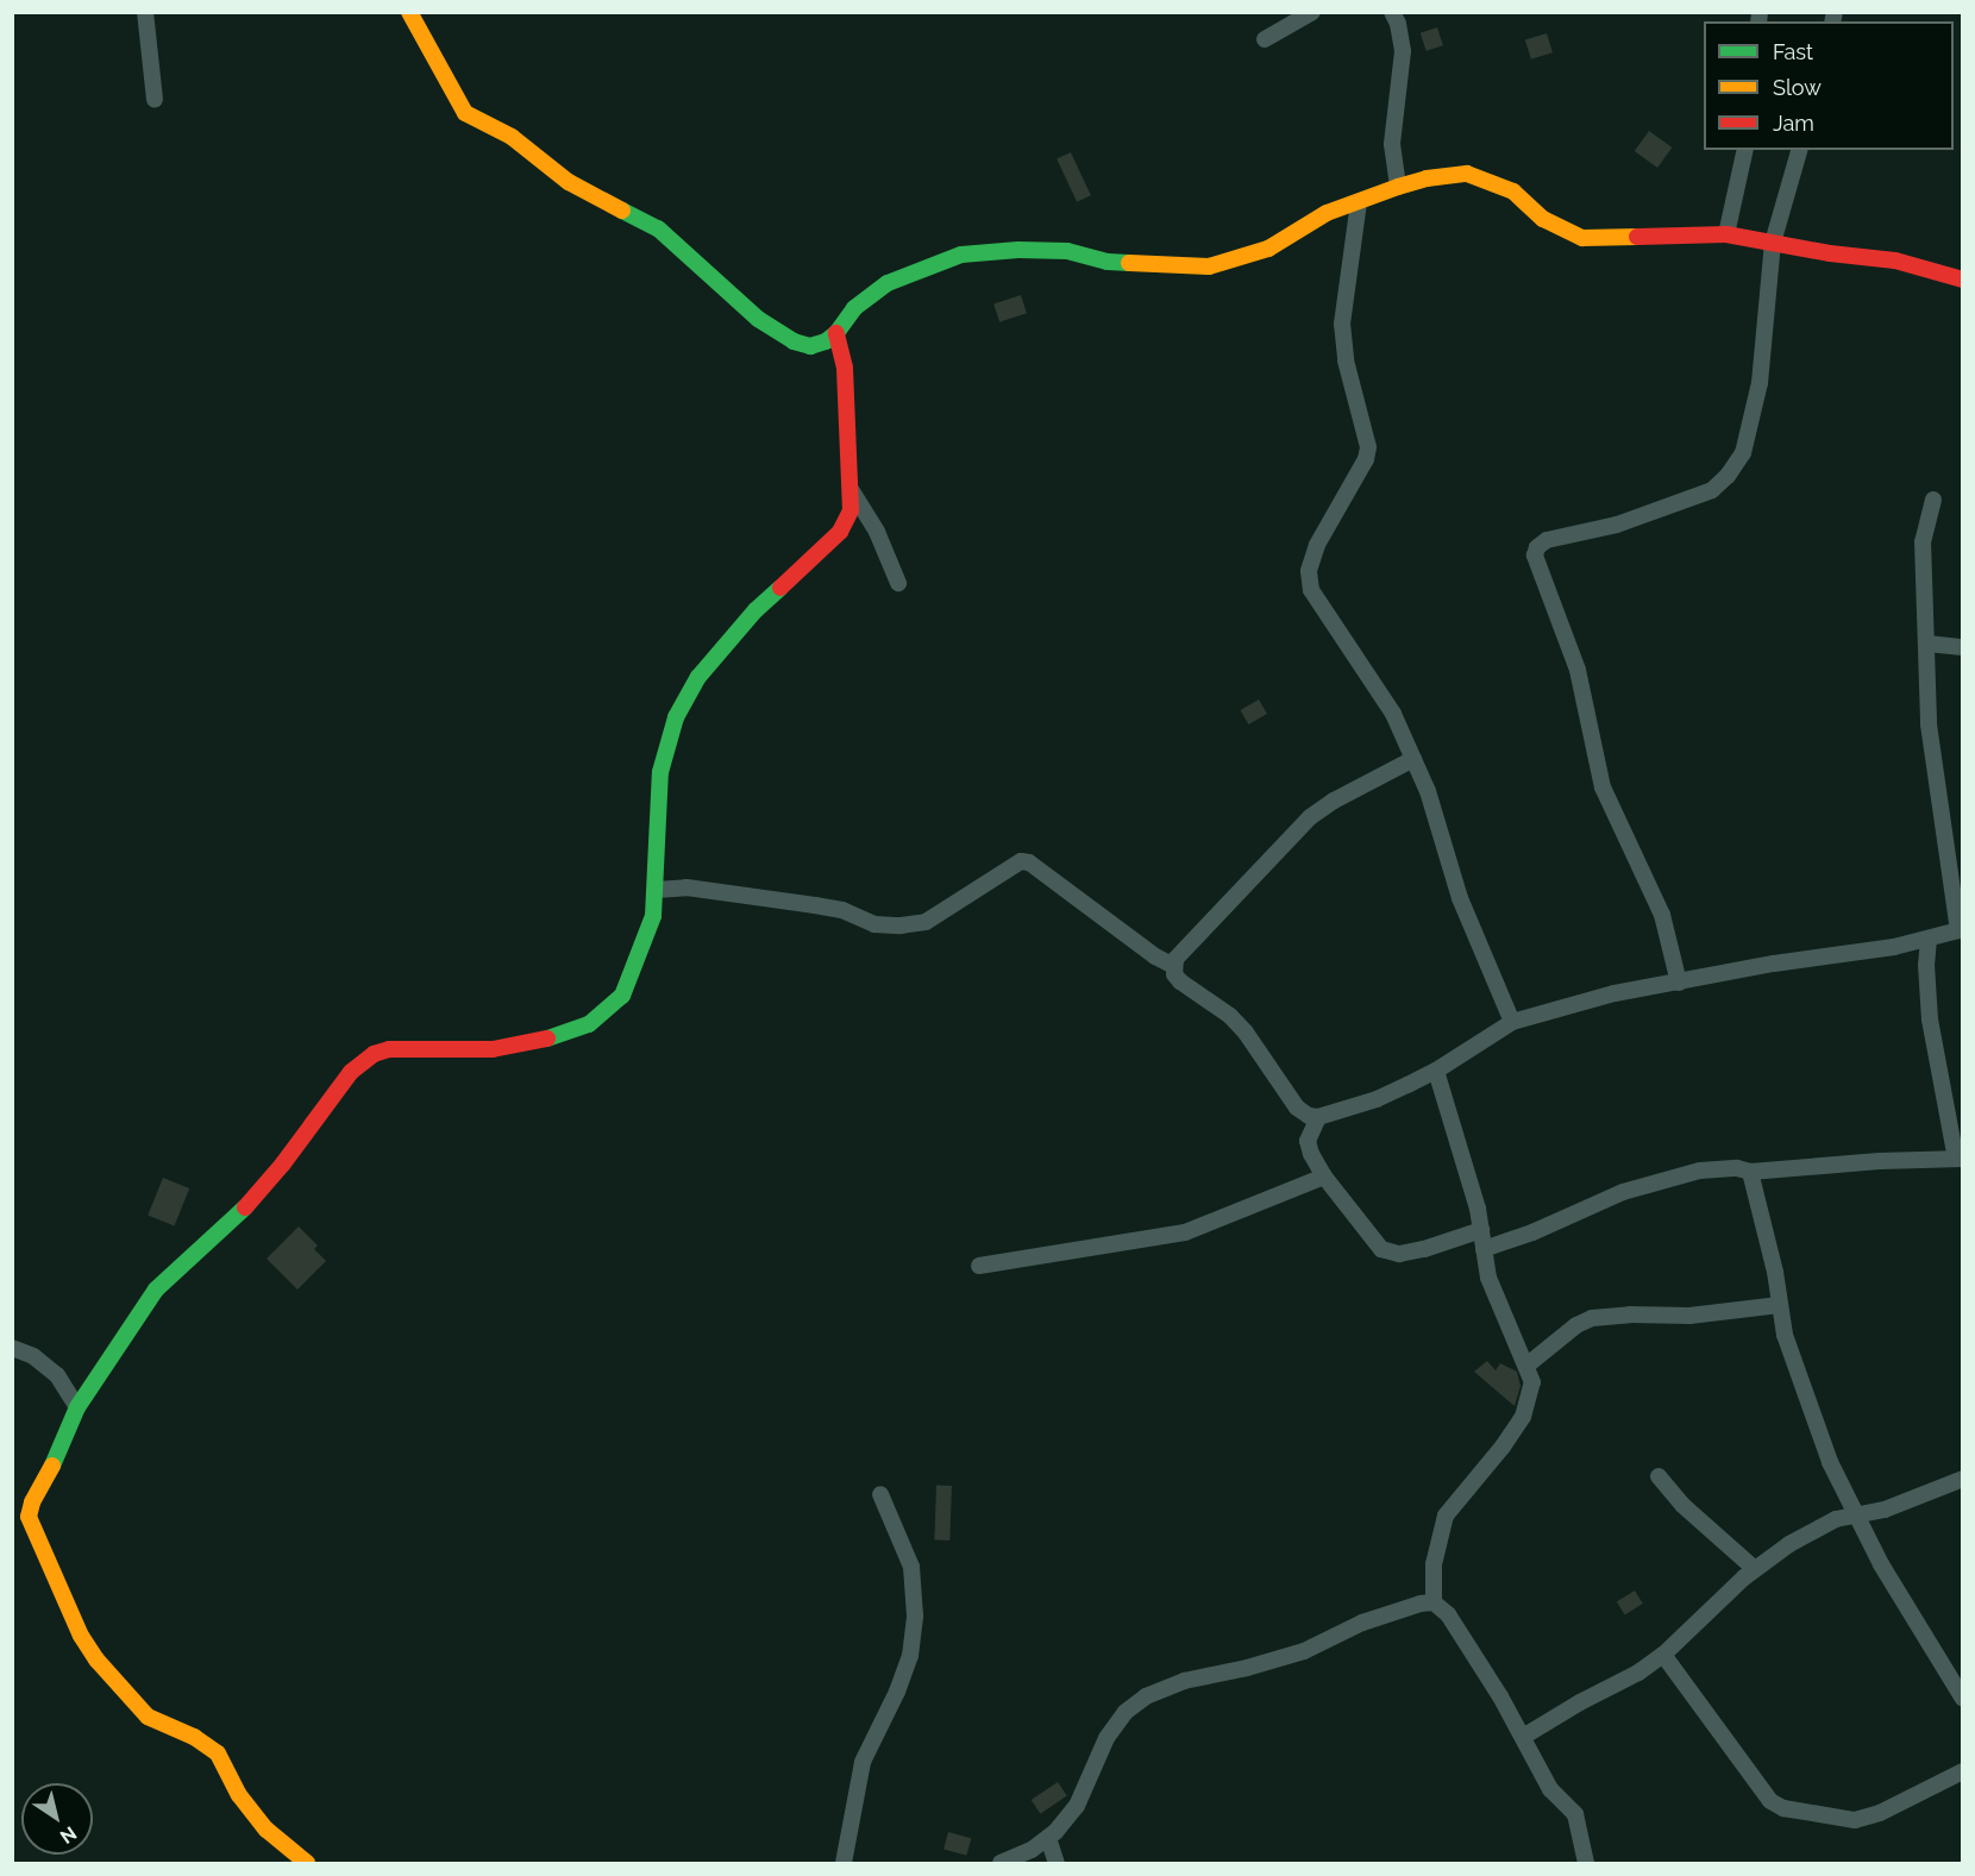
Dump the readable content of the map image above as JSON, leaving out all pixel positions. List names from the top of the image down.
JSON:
{
  "legend": ["Fast", "Slow", "Jam"],
  "north": "bottom right"
}
